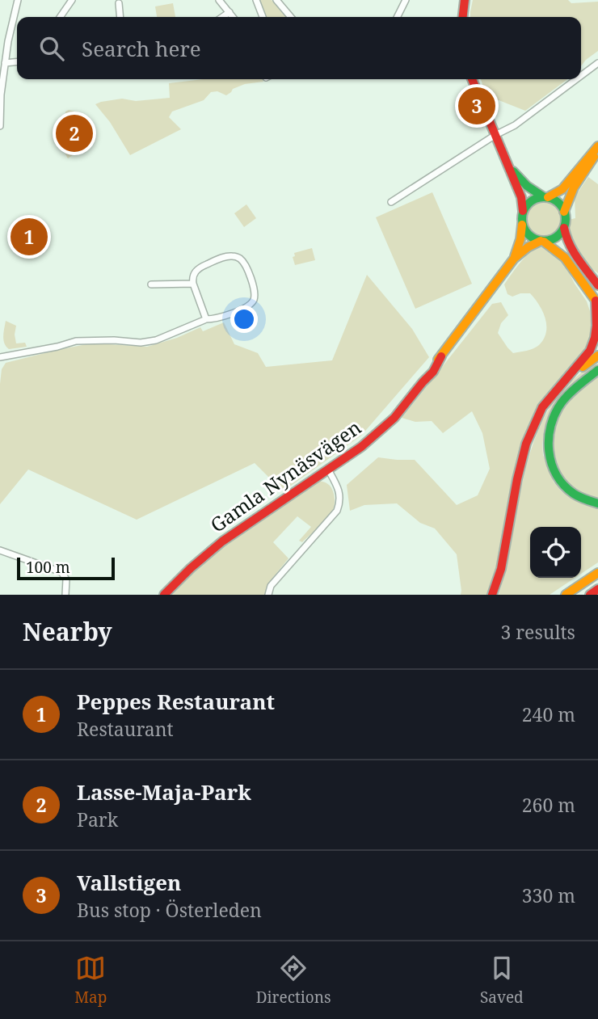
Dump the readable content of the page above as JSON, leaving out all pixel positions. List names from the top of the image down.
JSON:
{
  "streets": {
    "main road": ["Gamla Nynäsvägen"]
  },
  "scale_bar": "100 m",
  "page": {
    "search": "Search here",
    "pins": ["3", "2", "1"],
    "scale": "100 m",
    "heading": ["Nearby", "3 results"],
    "list": [
      {
        "mark": "1",
        "name": "Peppes Restaurant",
        "note": "Restaurant",
        "value": "240 m"
      },
      {
        "mark": "2",
        "name": "Lasse-Maja-Park",
        "note": "Park",
        "value": "260 m"
      },
      {
        "mark": "3",
        "name": "Vallstigen",
        "note": "Bus stop · Österleden",
        "value": "330 m"
      }
    ],
    "nav": ["Map", "Directions", "Saved"]
  }
}
